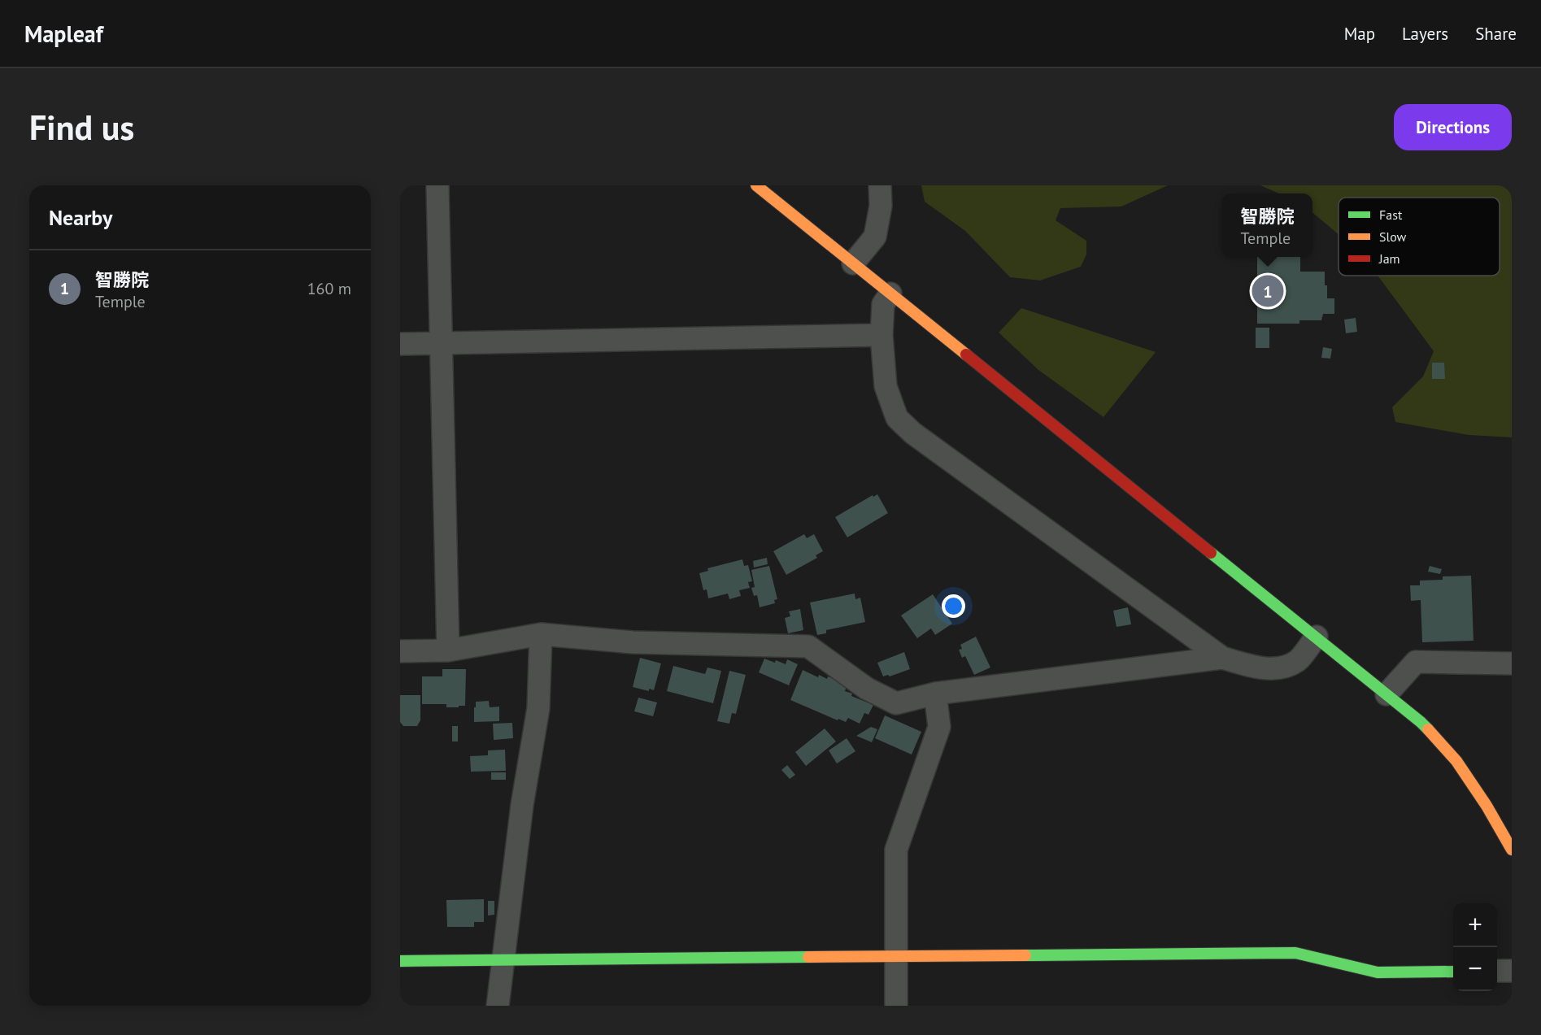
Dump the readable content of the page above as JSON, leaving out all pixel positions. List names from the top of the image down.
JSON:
{
  "legend": ["Fast", "Slow", "Jam"],
  "page": {
    "header": "Mapleaf",
    "nav": ["Map", "Layers", "Share"],
    "buttons": "Directions",
    "title": "Find us",
    "heading": "Nearby",
    "popup": ["智勝院", "Temple"],
    "list": [
      {
        "mark": "1",
        "name": "智勝院",
        "note": "Temple",
        "value": "160 m"
      }
    ],
    "pins": "1",
    "map_buttons": ["+", "−"]
  }
}
